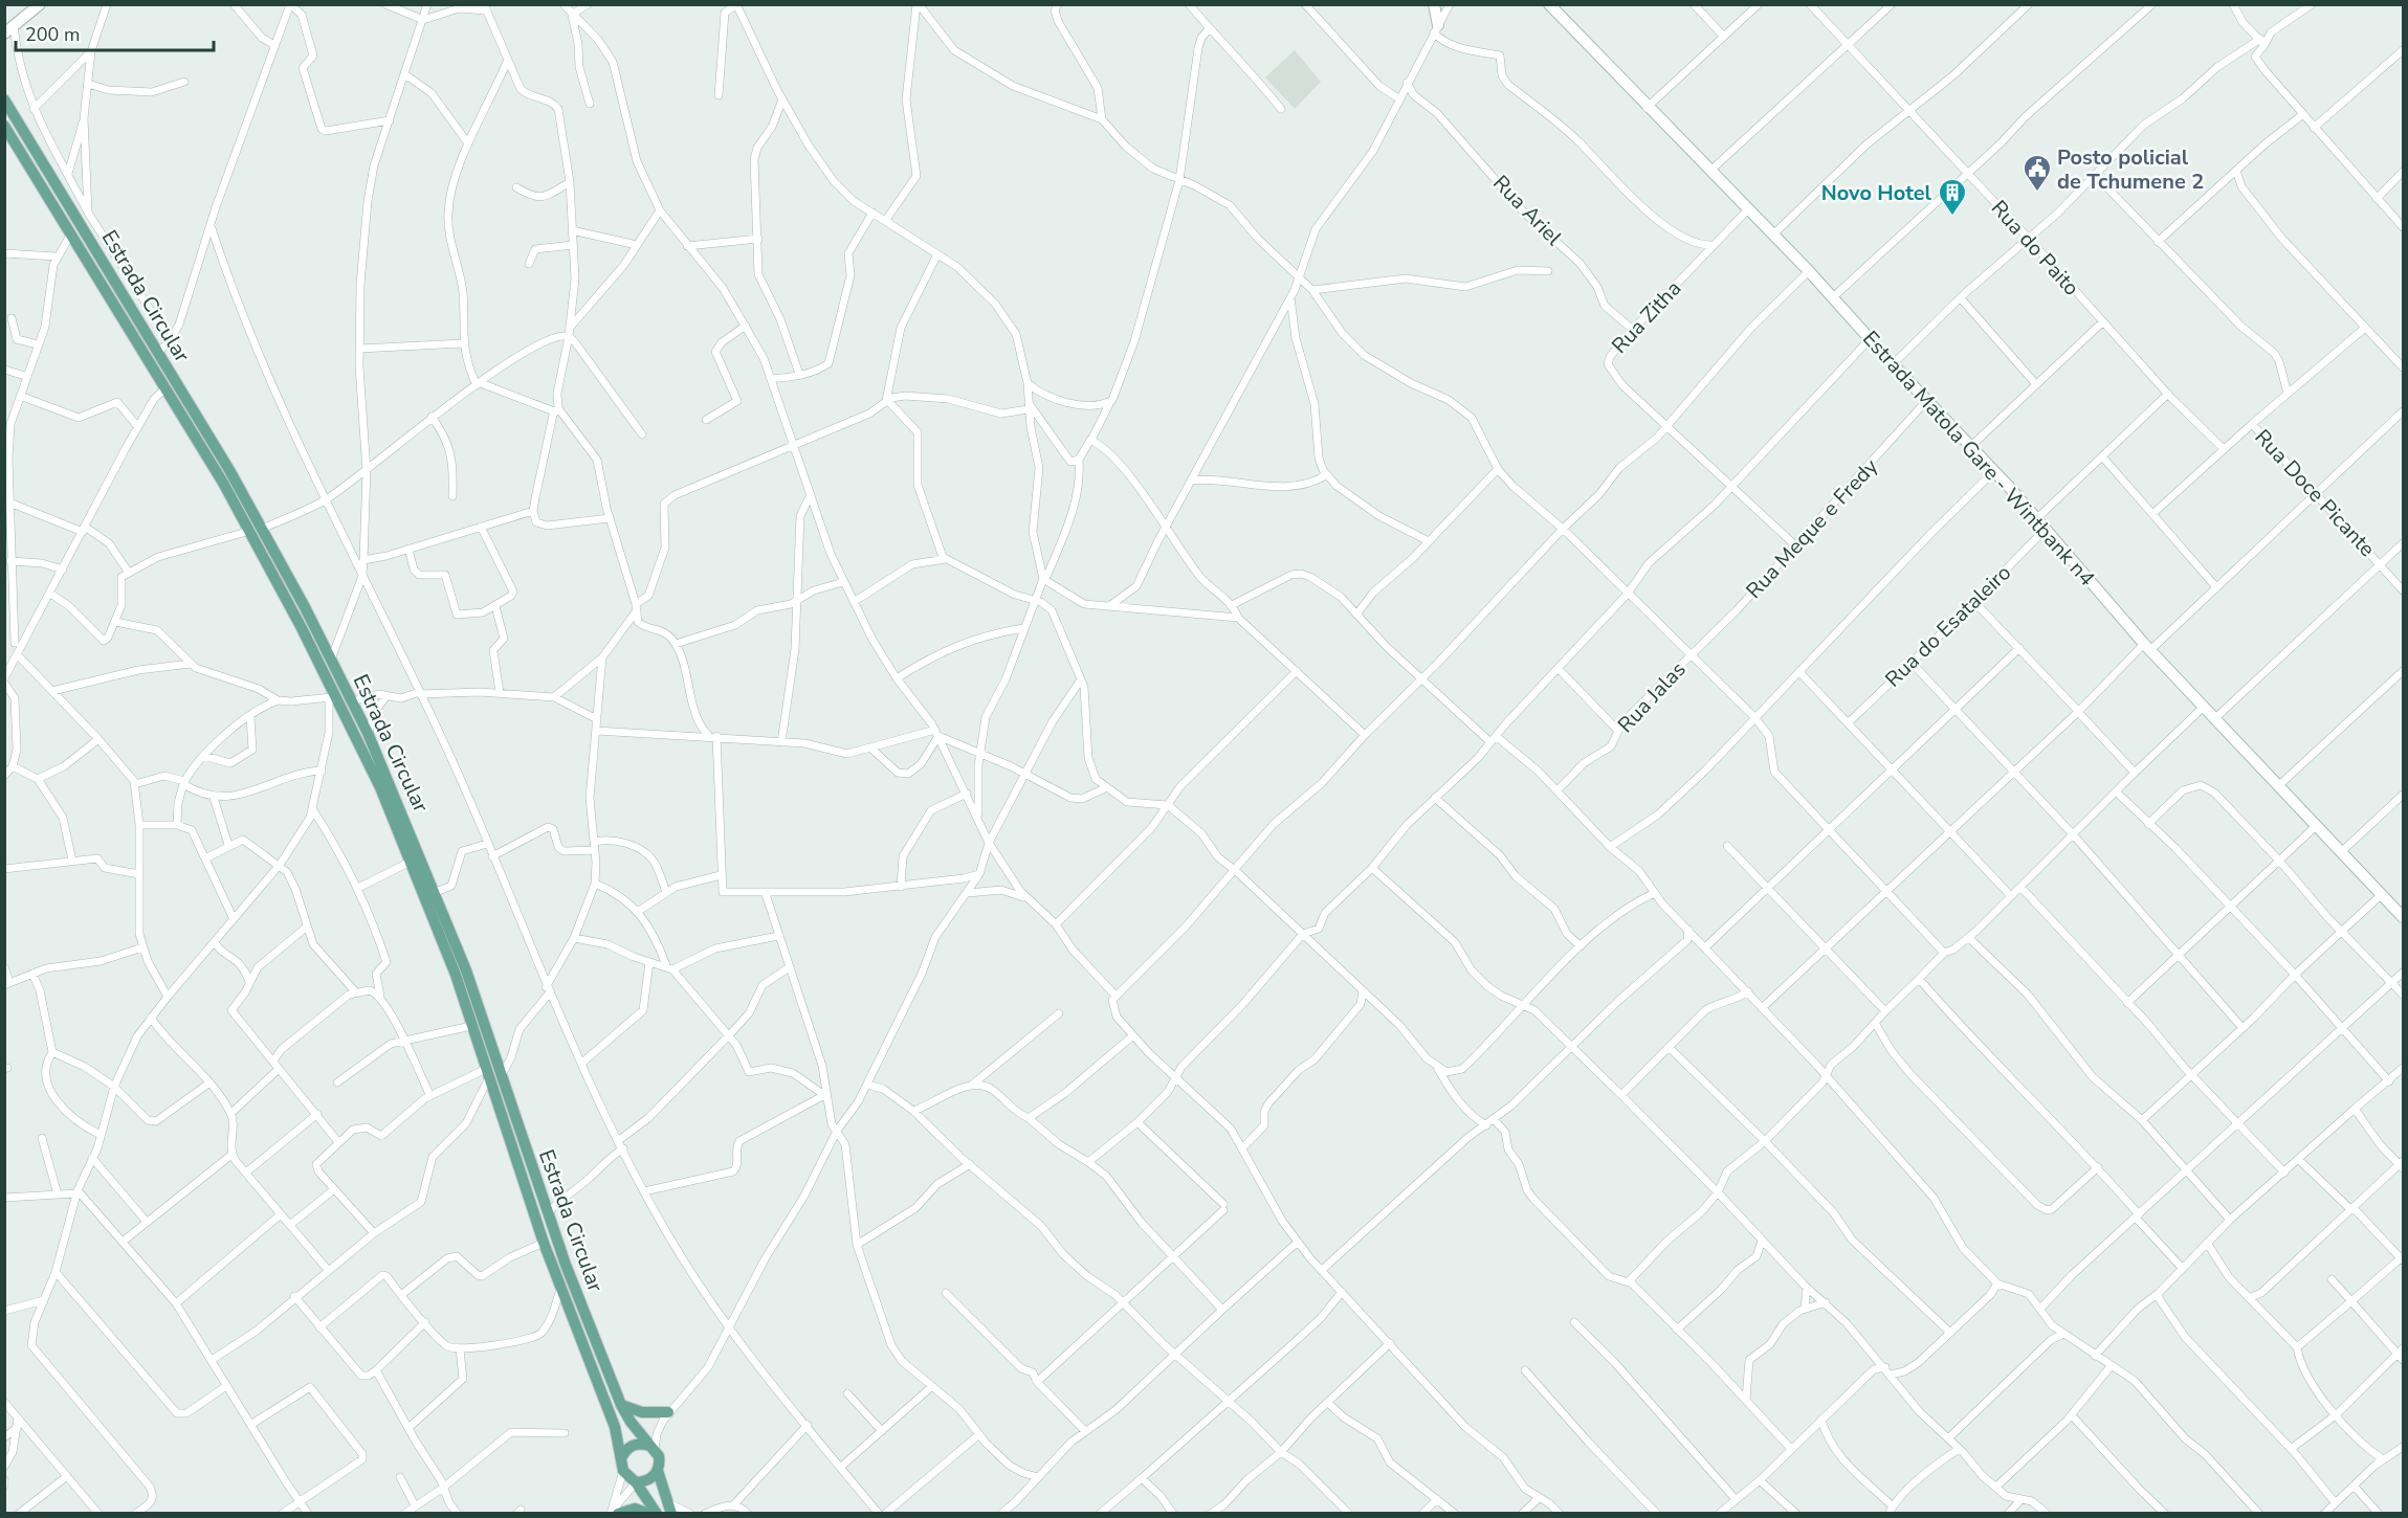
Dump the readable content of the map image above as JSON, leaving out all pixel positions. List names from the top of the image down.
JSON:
{
  "streets": {
    "main road": ["Estrada Circular"],
    "street": [
      "Rua Ariel",
      "Rua do Paito",
      "Rua Zitha",
      "Estrada Matola Gare - Wintbank n4",
      "Rua Doce Picante",
      "Rua Meque e Fredy",
      "Rua do Esataleiro",
      "Rua Jalas"
    ]
  },
  "crossings": [
    ["Rua Ariel", "Rua Zitha"],
    ["Rua Zitha", "Estrada Matola Gare - Wintbank n4"],
    ["Estrada Matola Gare - Wintbank n4", "Rua Meque e Fredy"],
    ["Estrada Matola Gare - Wintbank n4", "Rua do Esataleiro"],
    ["Rua Meque e Fredy", "Rua Jalas"]
  ],
  "places": {
    "public building": ["Posto policial de Tchumene 2"],
    "building": ["Novo Hotel"]
  },
  "scale_bar": "200 m"
}
